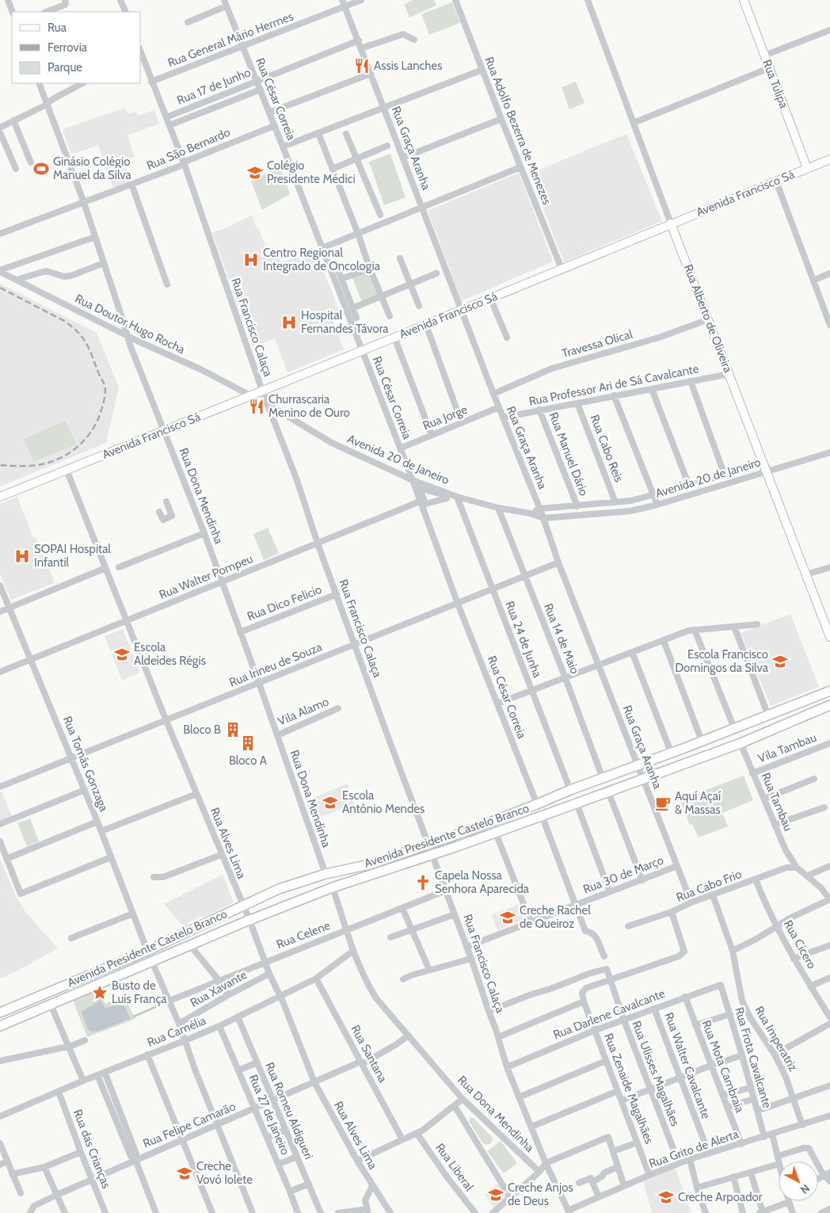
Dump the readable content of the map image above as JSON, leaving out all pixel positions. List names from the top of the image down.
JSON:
{
  "streets": {
    "main road": [
      "Rua Tulipa",
      "Avenida Francisco Sá",
      "Rua Alberto de Oliveira",
      "Avenida Presidente Castelo Branco"
    ],
    "street": [
      "Rua General Mário Hermes",
      "Rua 17 de Junho",
      "Rua César Correia",
      "Rua Adolfo Bezerra de Menezes",
      "Rua Graça Aranha",
      "Rua São Bernardo",
      "Rua Doutor Hugo Rocha",
      "Rua Francisco Calaça",
      "Travessa Olical",
      "Rua Professor Ari de Sá Cavalcante",
      "Rua Jorge",
      "Rua Cabo Reis",
      "Rua Manuel Dário",
      "Avenida 20 de Janeiro",
      "Rua Dona Mendinha",
      "Rua Walter Pompeu",
      "Rua Dico Felicio",
      "Rua 14 de Maio",
      "Rua 24 de Junha",
      "Rua Irineu de Souza",
      "Vila Alamo",
      "Vila Tambau",
      "Rua Tomás Gonzaga",
      "Rua Tambau",
      "Rua Alves Lima",
      "Rua 30 de Março",
      "Rua Cabo Frio",
      "Rua Celene",
      "Rua Cicero",
      "Rua Xavante",
      "Rua Darlene Cavalcante",
      "Rua Camélia",
      "Rua Imperatriz",
      "Rua Santana",
      "Rua Frota Cavalcante",
      "Rua Walter Cavalcante",
      "Rua Mota Cambraia",
      "Rua Ulisses Magalhães",
      "Rua Zenaide Magalhães",
      "Rua Romeu Aldigueri",
      "Rua 27 de Janeiro",
      "Rua Felipe Camarão",
      "Rua das Crianças",
      "Rua Grito de Alerta",
      "Rua Liberal"
    ]
  },
  "crossings": [
    ["Rua General Mário Hermes", "Rua César Correia"],
    ["Rua General Mário Hermes", "Rua Graça Aranha"],
    ["Rua General Mário Hermes", "Rua Francisco Calaça"],
    ["Rua Tulipa", "Avenida Francisco Sá"],
    ["Rua 17 de Junho", "Rua César Correia"],
    ["Rua 17 de Junho", "Rua Graça Aranha"],
    ["Rua 17 de Junho", "Rua Francisco Calaça"],
    ["Rua César Correia", "Rua São Bernardo"],
    ["Rua César Correia", "Avenida Francisco Sá"],
    ["Rua César Correia", "Rua Jorge"],
    ["Rua César Correia", "Avenida 20 de Janeiro"],
    ["Rua César Correia", "Rua Walter Pompeu"],
    ["Rua César Correia", "Rua Irineu de Souza"],
    ["Rua César Correia", "Avenida Presidente Castelo Branco"],
    ["Rua Adolfo Bezerra de Menezes", "Avenida Francisco Sá"],
    ["Rua Graça Aranha", "Avenida Francisco Sá"],
    ["Rua Graça Aranha", "Travessa Olical"],
    ["Rua Graça Aranha", "Rua Professor Ari de Sá Cavalcante"],
    ["Rua Graça Aranha", "Rua Jorge"],
    ["Rua Graça Aranha", "Avenida 20 de Janeiro"],
    ["Rua Graça Aranha", "Rua Irineu de Souza"],
    ["Rua Graça Aranha", "Avenida Presidente Castelo Branco"],
    ["Rua Graça Aranha", "Rua 30 de Março"],
    ["Rua Graça Aranha", "Rua Cabo Frio"],
    ["Rua São Bernardo", "Rua Francisco Calaça"],
    ["Rua São Bernardo", "Rua Dona Mendinha"],
    ["Avenida Francisco Sá", "Rua Alberto de Oliveira"],
    ["Avenida Francisco Sá", "Rua Doutor Hugo Rocha"],
    ["Avenida Francisco Sá", "Rua Francisco Calaça"],
    ["Avenida Francisco Sá", "Rua Dona Mendinha"],
    ["Avenida Francisco Sá", "Rua Alves Lima"],
    ["Rua Alberto de Oliveira", "Travessa Olical"],
    ["Rua Alberto de Oliveira", "Rua Professor Ari de Sá Cavalcante"],
    ["Rua Alberto de Oliveira", "Avenida 20 de Janeiro"],
    ["Rua Doutor Hugo Rocha", "Rua Dona Mendinha"],
    ["Rua Francisco Calaça", "Avenida 20 de Janeiro"],
    ["Rua Francisco Calaça", "Rua Walter Pompeu"],
    ["Rua Francisco Calaça", "Rua Dico Felicio"],
    ["Rua Francisco Calaça", "Rua Irineu de Souza"],
    ["Rua Francisco Calaça", "Avenida Presidente Castelo Branco"],
    ["Rua Francisco Calaça", "Rua 30 de Março"],
    ["Rua Francisco Calaça", "Rua Celene"],
    ["Rua Francisco Calaça", "Rua Darlene Cavalcante"],
    ["Rua Francisco Calaça", "Rua Ulisses Magalhães"],
    ["Rua Francisco Calaça", "Rua Grito de Alerta"],
    ["Rua Professor Ari de Sá Cavalcante", "Rua Cabo Reis"],
    ["Rua Professor Ari de Sá Cavalcante", "Rua Manuel Dário"],
    ["Rua Cabo Reis", "Avenida 20 de Janeiro"],
    ["Rua Manuel Dário", "Avenida 20 de Janeiro"],
    ["Avenida 20 de Janeiro", "Rua 14 de Maio"],
    ["Avenida 20 de Janeiro", "Rua 24 de Junha"],
    ["Rua Dona Mendinha", "Rua Walter Pompeu"],
    ["Rua Dona Mendinha", "Rua Dico Felicio"],
    ["Rua Dona Mendinha", "Rua Irineu de Souza"],
    ["Rua Dona Mendinha", "Vila Alamo"],
    ["Rua Dona Mendinha", "Avenida Presidente Castelo Branco"],
    ["Rua Dona Mendinha", "Rua Celene"],
    ["Rua Dona Mendinha", "Rua Camélia"],
    ["Rua Dona Mendinha", "Rua Felipe Camarão"],
    ["Rua Walter Pompeu", "Rua Tomás Gonzaga"],
    ["Rua Walter Pompeu", "Rua Alves Lima"],
    ["Rua 14 de Maio", "Rua Irineu de Souza"],
    ["Rua 14 de Maio", "Avenida Presidente Castelo Branco"],
    ["Rua 24 de Junha", "Rua Irineu de Souza"],
    ["Rua 24 de Junha", "Avenida Presidente Castelo Branco"],
    ["Rua Irineu de Souza", "Rua Tomás Gonzaga"],
    ["Rua Irineu de Souza", "Rua Alves Lima"],
    ["Vila Tambau", "Rua Tambau"],
    ["Rua Tomás Gonzaga", "Avenida Presidente Castelo Branco"],
    ["Rua Tambau", "Avenida Presidente Castelo Branco"],
    ["Rua Tambau", "Rua Cabo Frio"],
    ["Avenida Presidente Castelo Branco", "Rua Alves Lima"],
    ["Rua Alves Lima", "Rua Celene"],
    ["Rua Alves Lima", "Rua Xavante"],
    ["Rua Alves Lima", "Rua Camélia"],
    ["Rua Alves Lima", "Rua Felipe Camarão"],
    ["Rua Cabo Frio", "Rua Cicero"],
    ["Rua Cabo Frio", "Rua Imperatriz"],
    ["Rua Darlene Cavalcante", "Rua Frota Cavalcante"],
    ["Rua Darlene Cavalcante", "Rua Walter Cavalcante"],
    ["Rua Darlene Cavalcante", "Rua Mota Cambraia"],
    ["Rua Darlene Cavalcante", "Rua Ulisses Magalhães"],
    ["Rua Darlene Cavalcante", "Rua Zenaide Magalhães"],
    ["Rua Camélia", "Rua Santana"],
    ["Rua Camélia", "Rua Romeu Aldigueri"],
    ["Rua Camélia", "Rua 27 de Janeiro"],
    ["Rua Camélia", "Rua das Crianças"],
    ["Rua Imperatriz", "Rua Grito de Alerta"],
    ["Rua Santana", "Rua Felipe Camarão"],
    ["Rua Frota Cavalcante", "Rua Grito de Alerta"],
    ["Rua Walter Cavalcante", "Rua Grito de Alerta"],
    ["Rua Mota Cambraia", "Rua Grito de Alerta"],
    ["Rua Ulisses Magalhães", "Rua Grito de Alerta"],
    ["Rua Zenaide Magalhães", "Rua Grito de Alerta"],
    ["Rua Romeu Aldigueri", "Rua Felipe Camarão"],
    ["Rua 27 de Janeiro", "Rua Felipe Camarão"],
    ["Rua Felipe Camarão", "Rua das Crianças"]
  ],
  "places": {
    "restaurant": ["Assis Lanches", "Churrascaria Menino de Ouro"],
    "sports": ["Ginásio Colégio Manuel da Silva"],
    "school or university": [
      "Colégio Presidente Médici",
      "Escola Aldeídes Régis",
      "Escola Francisco Domingos da Silva",
      "Escola Antônio Mendes",
      "Creche Rachel de Queiroz",
      "Creche Vovó Iolete",
      "Creche Anjos de Deus",
      "Creche Arpoador"
    ],
    "hospital": ["Centro Regional Integrado de Oncologia", "Hospital Fernandes Távora", "SOPAI Hospital Infantil"],
    "building": ["Bloco B", "Bloco A"],
    "cafe": ["Aquí Açaí & Massas"],
    "church": ["Capela Nossa Senhora Aparecida"],
    "place": ["Busto de Luís França"]
  },
  "legend": ["Rua", "Ferrovia", "Parque"],
  "north": "bottom right"
}
